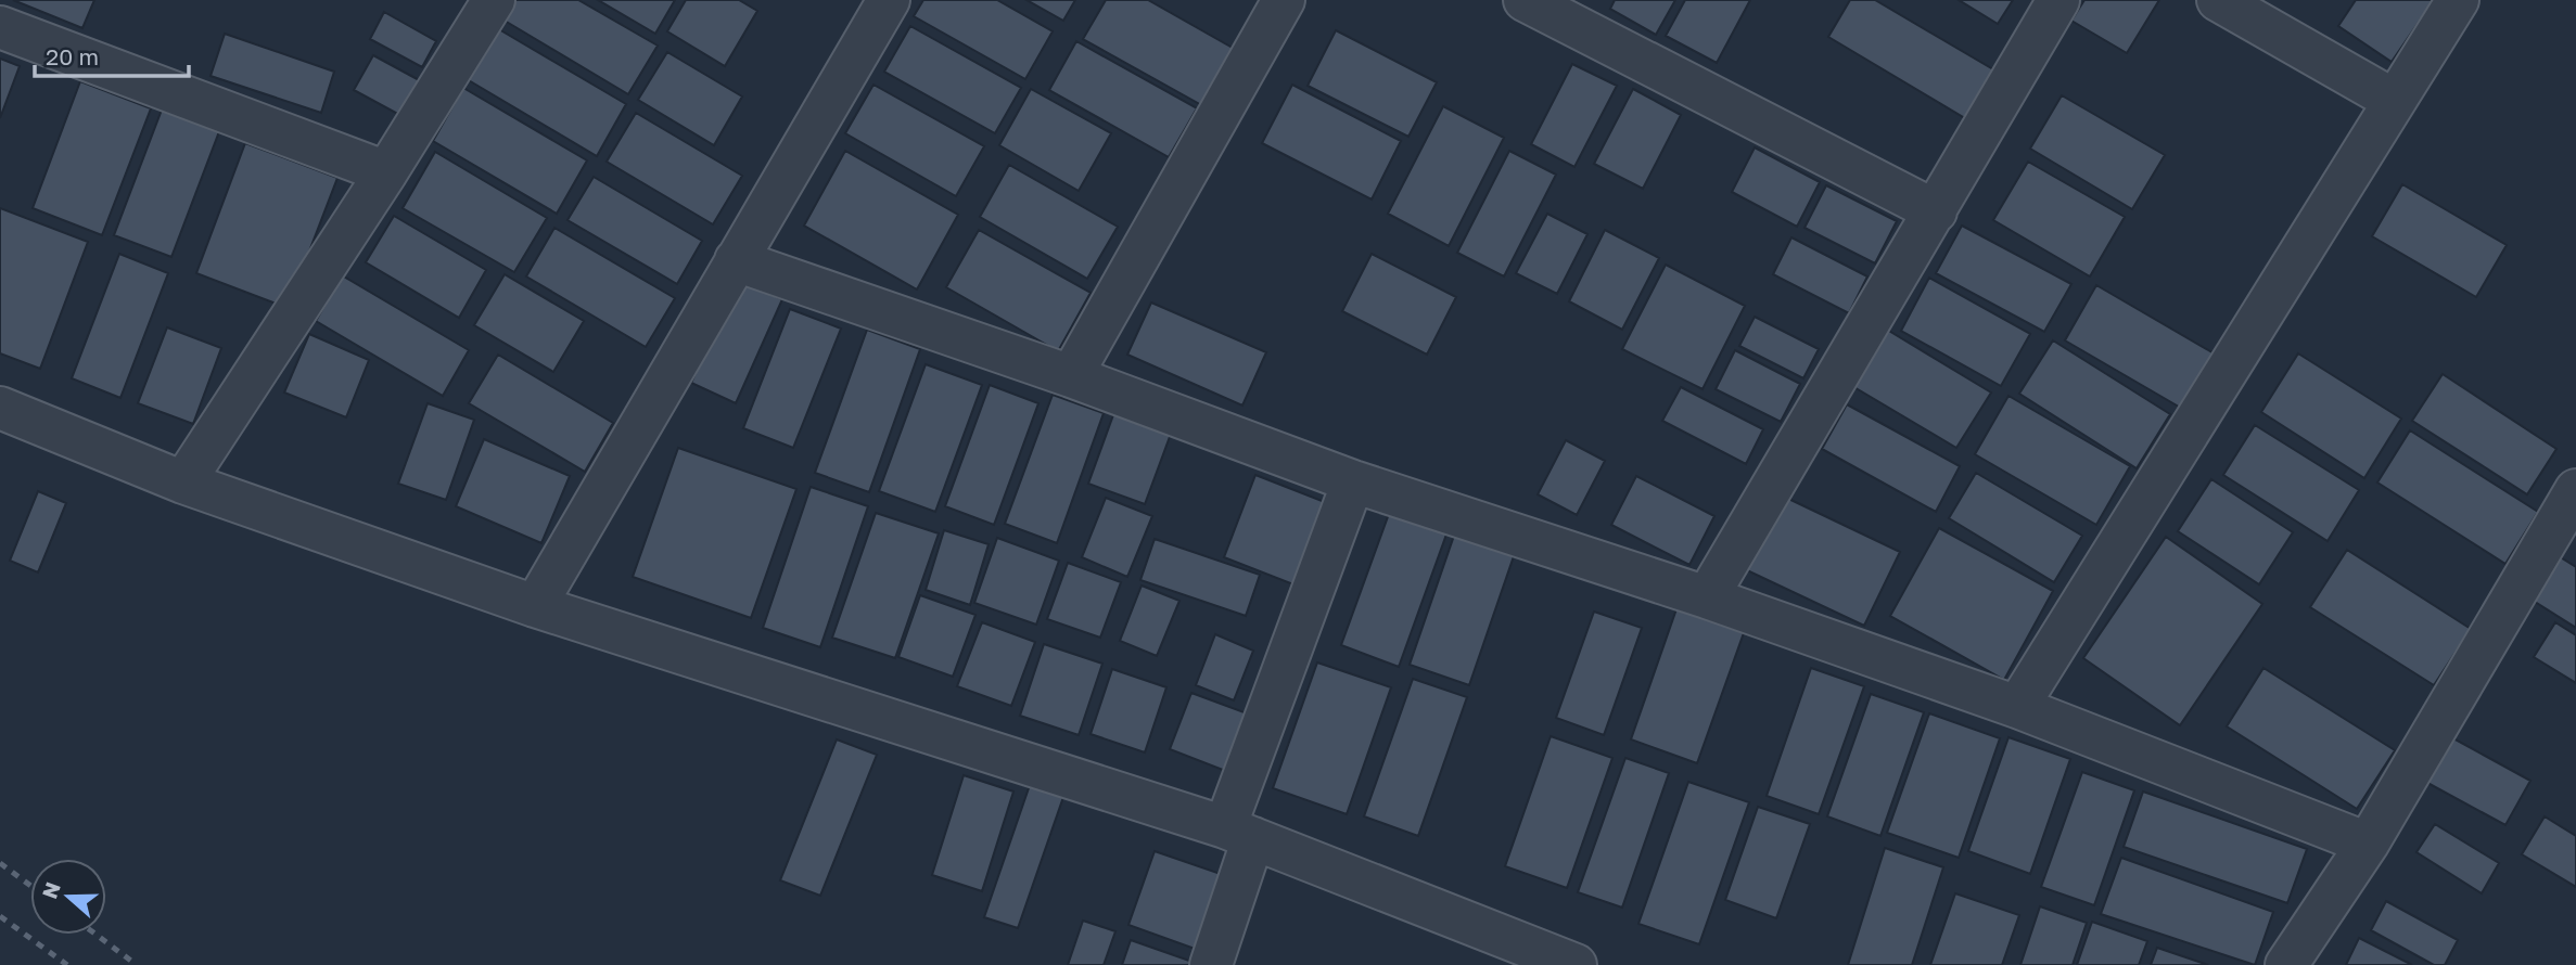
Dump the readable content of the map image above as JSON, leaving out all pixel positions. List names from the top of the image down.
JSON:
{
  "scale_bar": "20 m",
  "north": "left"
}
